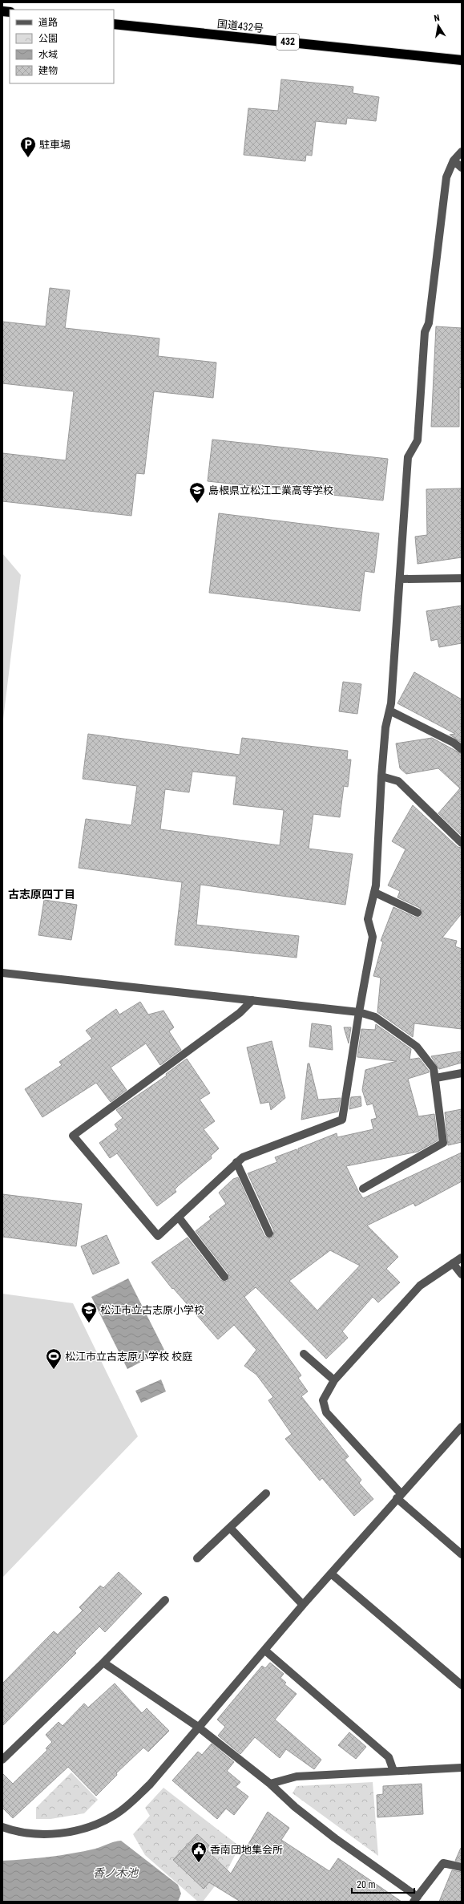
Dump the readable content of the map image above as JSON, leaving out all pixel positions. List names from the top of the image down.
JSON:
{
  "streets": {
    "highway": ["国道432号", "432"]
  },
  "districts": ["古志原四丁目"],
  "water": ["香ノ木池"],
  "places": {
    "parking": ["駐車場"],
    "school or university": ["島根県立松江工業高等学校", "松江市立古志原小学校"],
    "sports": ["松江市立古志原小学校 校庭"],
    "public building": ["香南団地集会所"]
  },
  "legend": [
    "道路",
    "公園",
    "水域",
    "建物"
  ],
  "scale_bar": "20 m",
  "north": "top"
}
